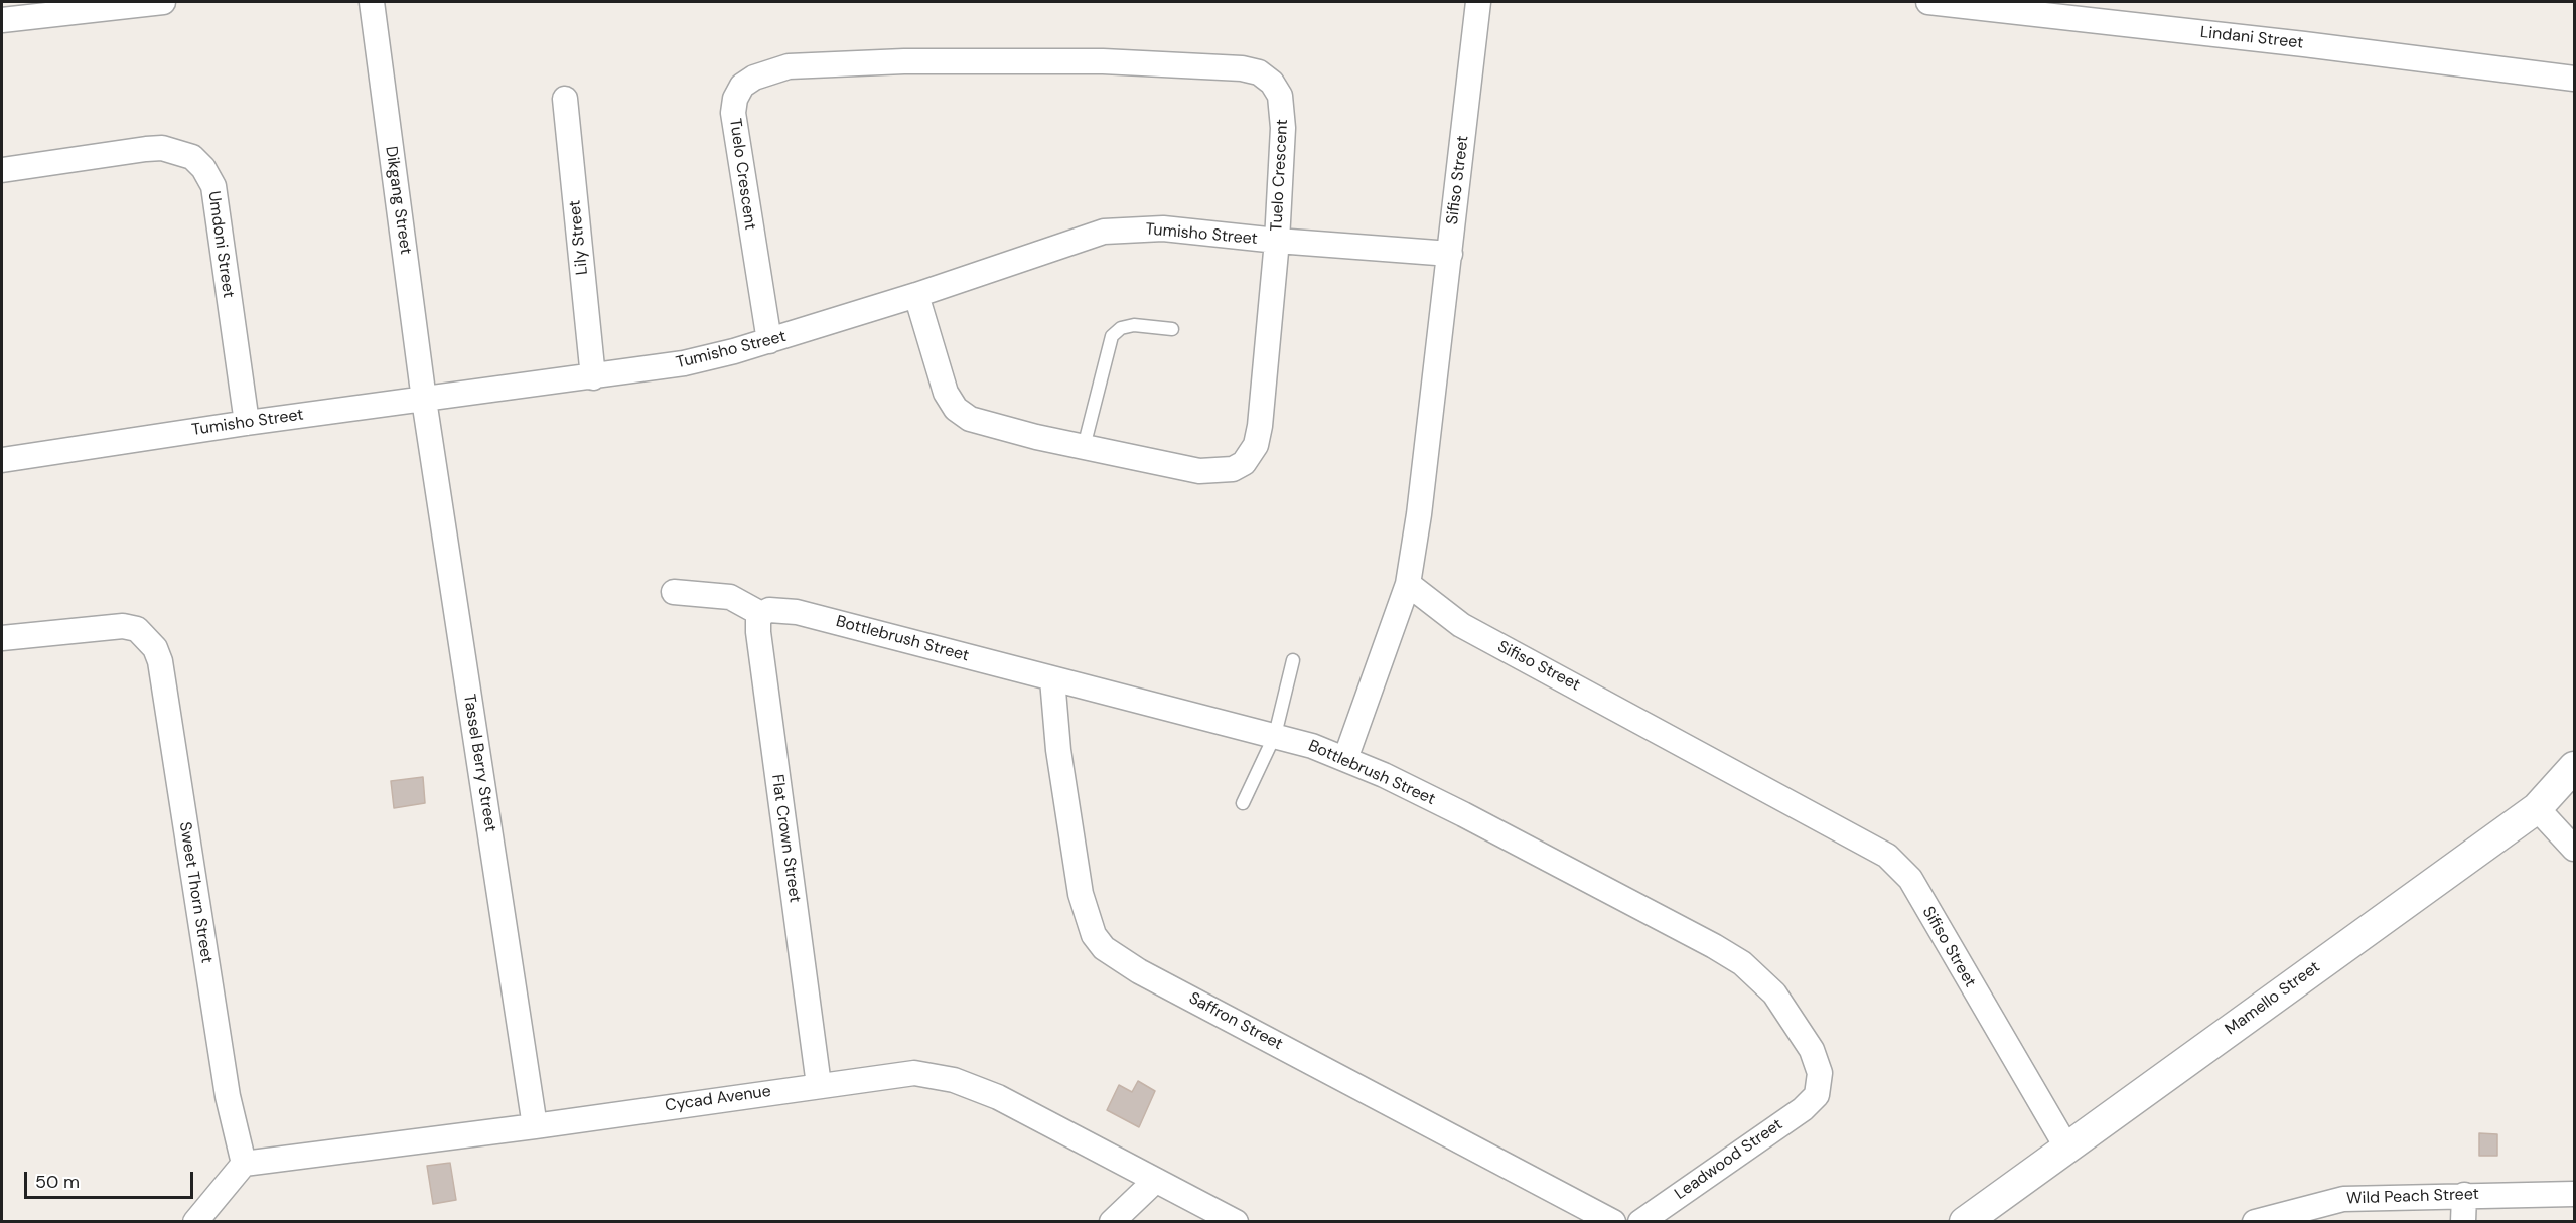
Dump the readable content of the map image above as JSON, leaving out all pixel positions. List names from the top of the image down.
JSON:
{
  "streets": {
    "street": [
      "Lindani Street",
      "Tuelo Crescent",
      "Sifiso Street",
      "Dikgang Street",
      "Tumisho Street",
      "Lily Street",
      "Umdoni Street",
      "Bottlebrush Street",
      "Tassel Berry Street",
      "Flat Crown Street",
      "Sweet Thorn Street",
      "Mamello Street",
      "Saffron Street",
      "Cycad Avenue",
      "Leadwood Street",
      "Wild Peach Street"
    ]
  },
  "crossings": [
    ["Tuelo Crescent", "Tumisho Street"],
    ["Sifiso Street", "Tumisho Street"],
    ["Sifiso Street", "Mamello Street"],
    ["Dikgang Street", "Tumisho Street"],
    ["Dikgang Street", "Tassel Berry Street"],
    ["Tumisho Street", "Lily Street"],
    ["Tumisho Street", "Umdoni Street"],
    ["Tumisho Street", "Tassel Berry Street"],
    ["Bottlebrush Street", "Flat Crown Street"],
    ["Bottlebrush Street", "Saffron Street"],
    ["Bottlebrush Street", "Leadwood Street"],
    ["Tassel Berry Street", "Cycad Avenue"],
    ["Flat Crown Street", "Cycad Avenue"],
    ["Sweet Thorn Street", "Cycad Avenue"]
  ],
  "scale_bar": "50 m"
}
